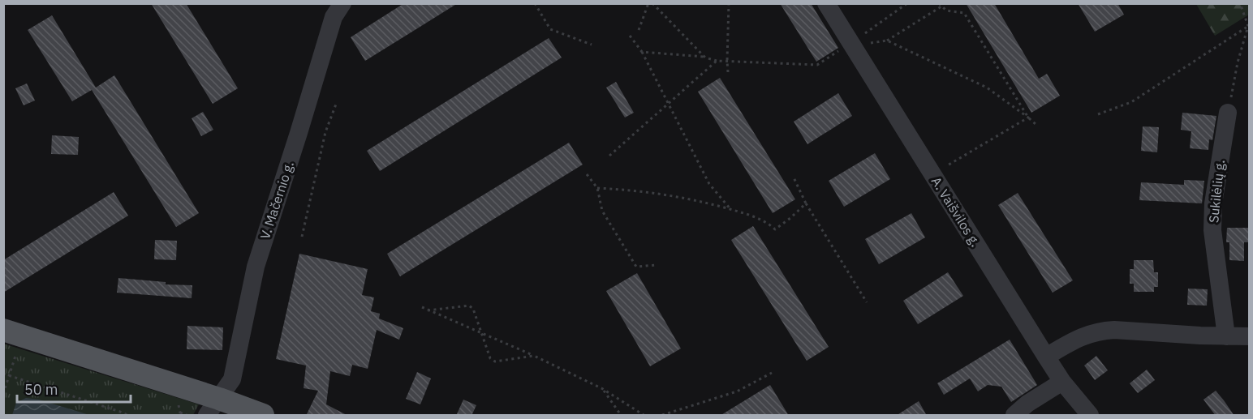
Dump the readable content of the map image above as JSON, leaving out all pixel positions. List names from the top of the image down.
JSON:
{
  "streets": {
    "street": ["Sukilėlių g.", "V. Mačernio g.", "A. Vaišvilos g."]
  },
  "scale_bar": "50 m"
}
